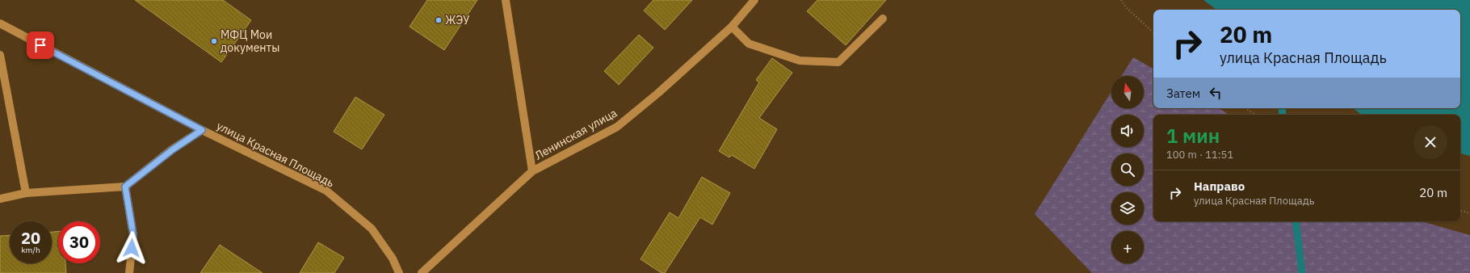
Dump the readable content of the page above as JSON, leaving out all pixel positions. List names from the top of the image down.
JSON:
{
  "streets": {
    "street": ["Ленинская улица", "улица Красная Площадь"]
  },
  "places": ["ЖЭУ", "МФЦ Мои документы"],
  "north": "top",
  "page": {
    "turn": ["20 m", "улица Красная Площадь"],
    "map_buttons": "+",
    "then": "Затем",
    "heading": ["1 мин", "100 m · 11:51"],
    "list": [
      {
        "name": "Направо",
        "note": "улица Красная Площадь",
        "value": "20 m"
      }
    ],
    "speed": "20 km/h",
    "limit": "30"
  }
}
